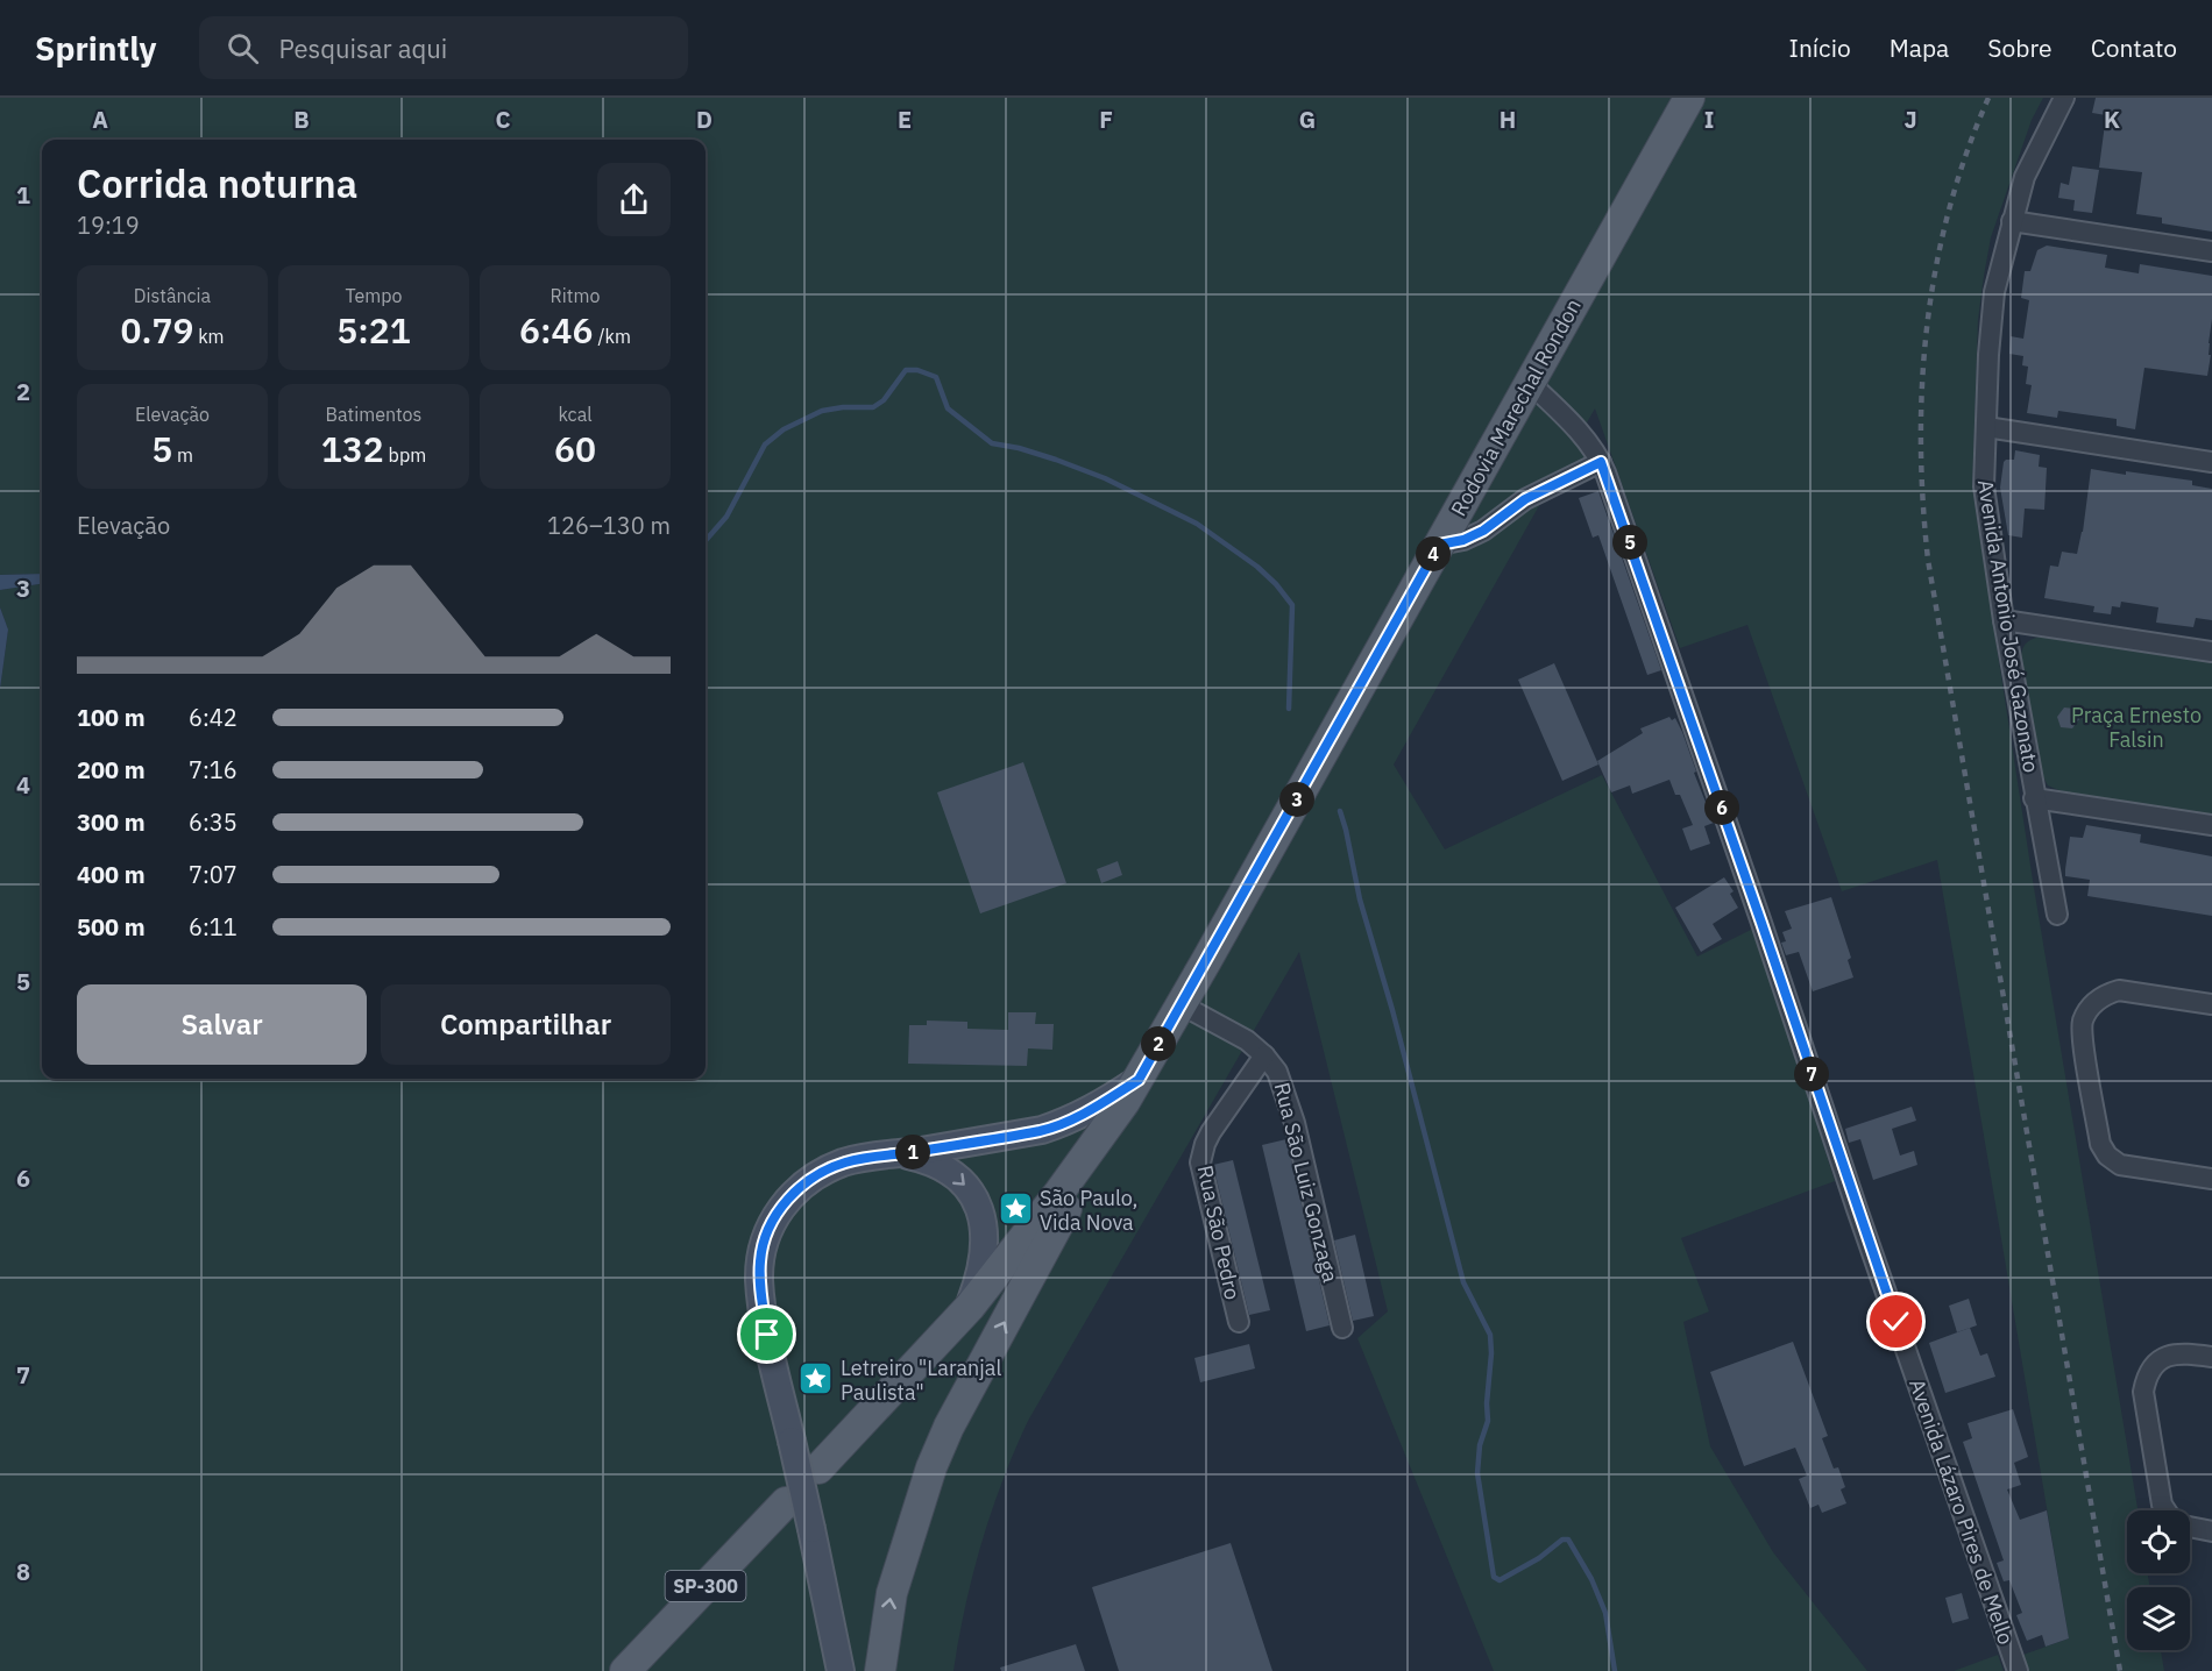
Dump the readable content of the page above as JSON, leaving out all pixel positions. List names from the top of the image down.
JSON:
{
  "streets": {
    "main road": ["Rodovia Marechal Rondon", "SP-300"],
    "street": [
      "Avenida Antonio José Gazonato",
      "Rua São Luiz Gonzaga",
      "Rua São Pedro",
      "Avenida Lázaro Pires de Mello"
    ]
  },
  "crossings": [
    ["Rodovia Marechal Rondon", "Rua São Luiz Gonzaga"],
    ["Rodovia Marechal Rondon", "Avenida Lázaro Pires de Mello"],
    ["Rua São Luiz Gonzaga", "Rua São Pedro"]
  ],
  "parks": ["Praça Ernesto Falsin"],
  "places": {
    "place": ["São Paulo, Vida Nova", "Letreiro \"Laranjal Paulista\""]
  },
  "page": {
    "header": "Sprintly",
    "search": "Pesquisar aqui",
    "nav": [
      "Início",
      "Mapa",
      "Sobre",
      "Contato"
    ],
    "heading": ["Corrida noturna", "19:19"],
    "stats": [
      ["Distância", "0.79 km"],
      ["Tempo", "5:21"],
      ["Ritmo", "6:46 /km"],
      ["Elevação", "5 m"],
      ["Batimentos", "132 bpm"],
      ["kcal", "60"]
    ],
    "chart": ["Elevação", "126–130 m"],
    "pins": [
      "5",
      "4",
      "3",
      "6",
      "2",
      "7",
      "1"
    ],
    "list": [
      {
        "name": "100 m",
        "note": "6:42"
      },
      {
        "name": "200 m",
        "note": "7:16"
      },
      {
        "name": "300 m",
        "note": "6:35"
      },
      {
        "name": "400 m",
        "note": "7:07"
      },
      {
        "name": "500 m",
        "note": "6:11"
      }
    ],
    "buttons": ["Salvar", "Compartilhar"]
  },
  "grid": {
    "columns": [
      "A",
      "B",
      "C",
      "D",
      "E",
      "F",
      "G",
      "H",
      "I",
      "J",
      "K"
    ],
    "rows": [
      "1",
      "2",
      "3",
      "4",
      "5",
      "6",
      "7",
      "8"
    ]
  }
}
